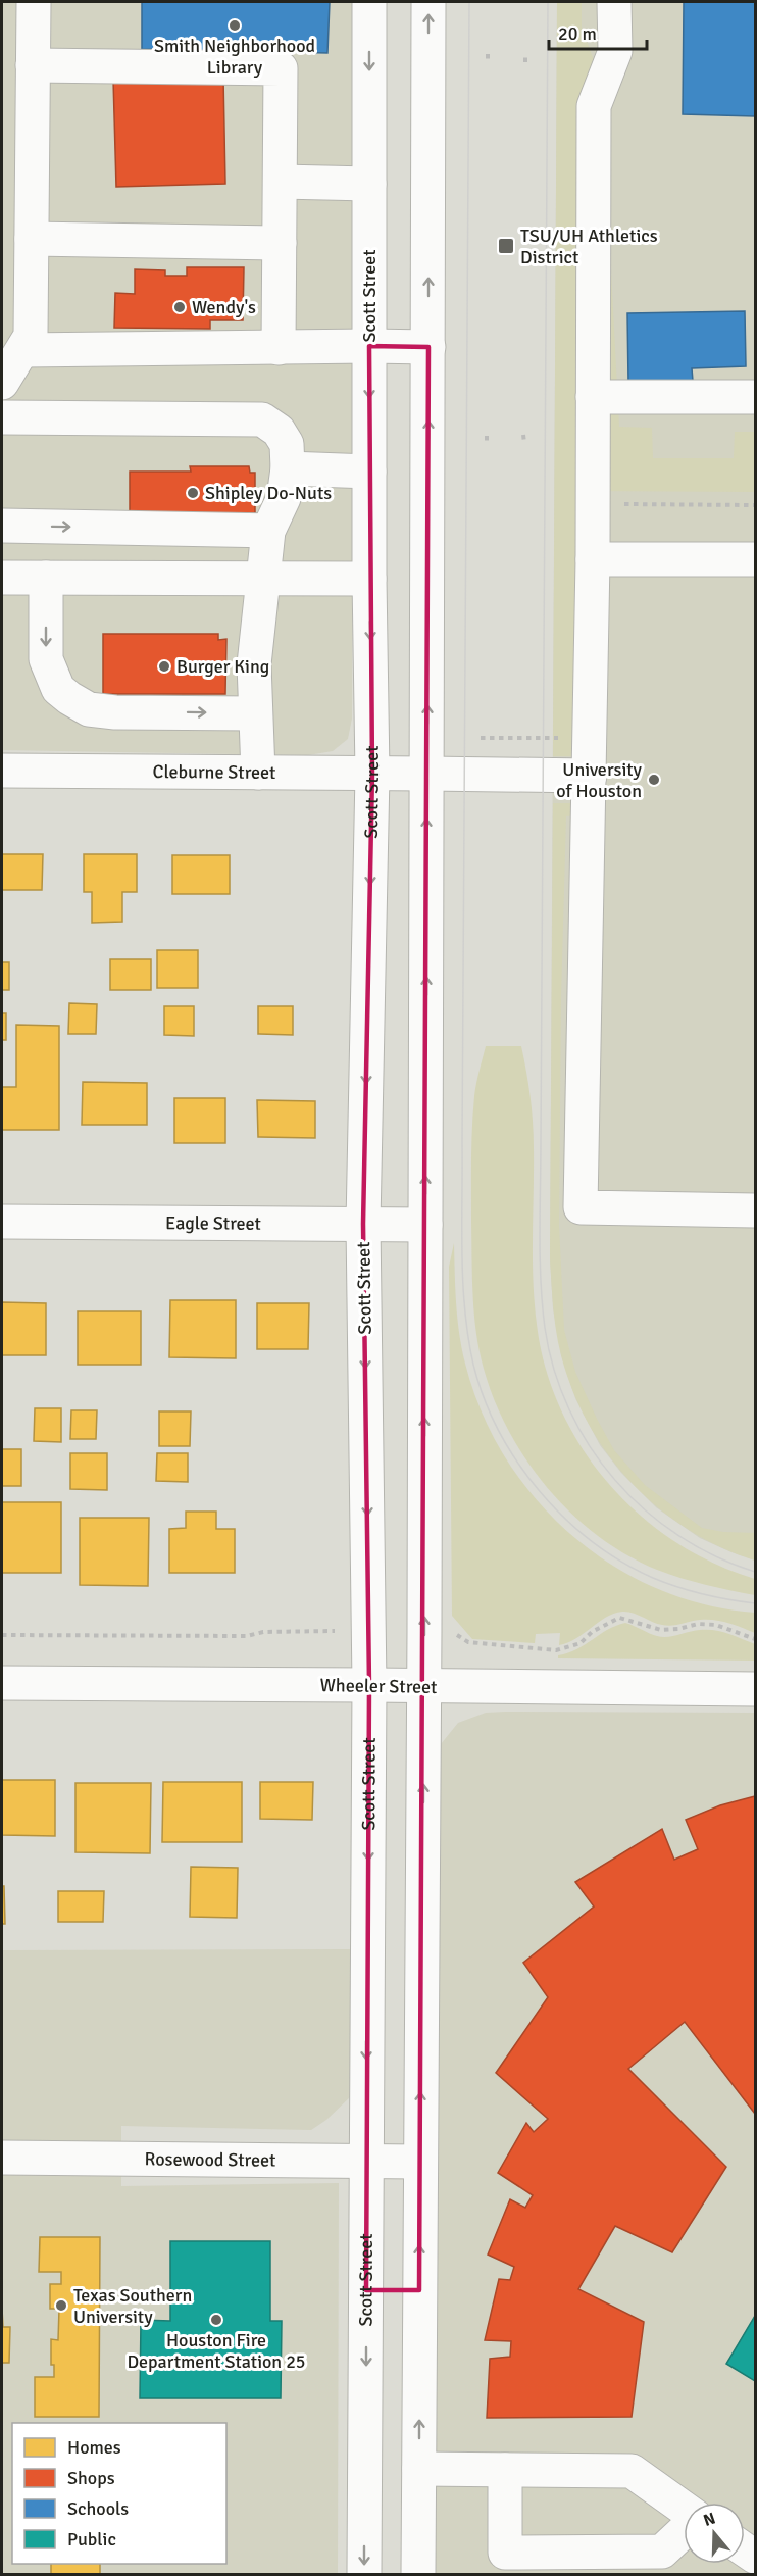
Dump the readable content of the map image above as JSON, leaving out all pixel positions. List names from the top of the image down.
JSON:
{
  "streets": {
    "main road": [
      "Scott Street",
      "Cleburne Street",
      "Eagle Street",
      "Wheeler Street",
      "Rosewood Street"
    ]
  },
  "crossings": [
    ["Scott Street", "Cleburne Street"],
    ["Scott Street", "Eagle Street"],
    ["Scott Street", "Wheeler Street"],
    ["Scott Street", "Rosewood Street"]
  ],
  "places": {
    "other": [
      "Smith Neighborhood Library",
      "Wendy's",
      "Shipley Do-Nuts",
      "Burger King",
      "University of Houston",
      "Texas Southern University",
      "Houston Fire Department Station 25"
    ],
    "transit": ["TSU/UH Athletics District"]
  },
  "legend": [
    "Homes",
    "Shops",
    "Schools",
    "Public"
  ],
  "scale_bar": "20 m",
  "north": "top"
}
